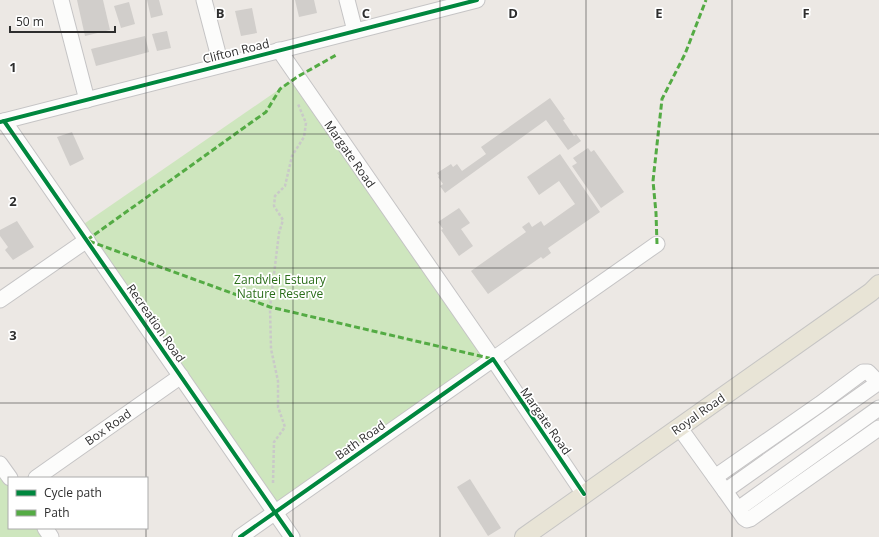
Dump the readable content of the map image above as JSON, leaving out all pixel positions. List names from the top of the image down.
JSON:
{
  "streets": {
    "main road": ["Royal Road"],
    "street": [
      "Clifton Road",
      "Margate Road",
      "Recreation Road",
      "Box Road",
      "Bath Road"
    ]
  },
  "crossings": [
    ["Clifton Road", "Margate Road"],
    ["Clifton Road", "Recreation Road"],
    ["Margate Road", "Royal Road"],
    ["Margate Road", "Bath Road"],
    ["Recreation Road", "Box Road"],
    ["Recreation Road", "Bath Road"]
  ],
  "parks": ["Zandvlei Estuary Nature Reserve"],
  "legend": ["Cycle path", "Path"],
  "scale_bar": "50 m",
  "grid": {
    "columns": [
      "B",
      "C",
      "D",
      "E",
      "F"
    ],
    "rows": ["1", "2", "3"]
  }
}
